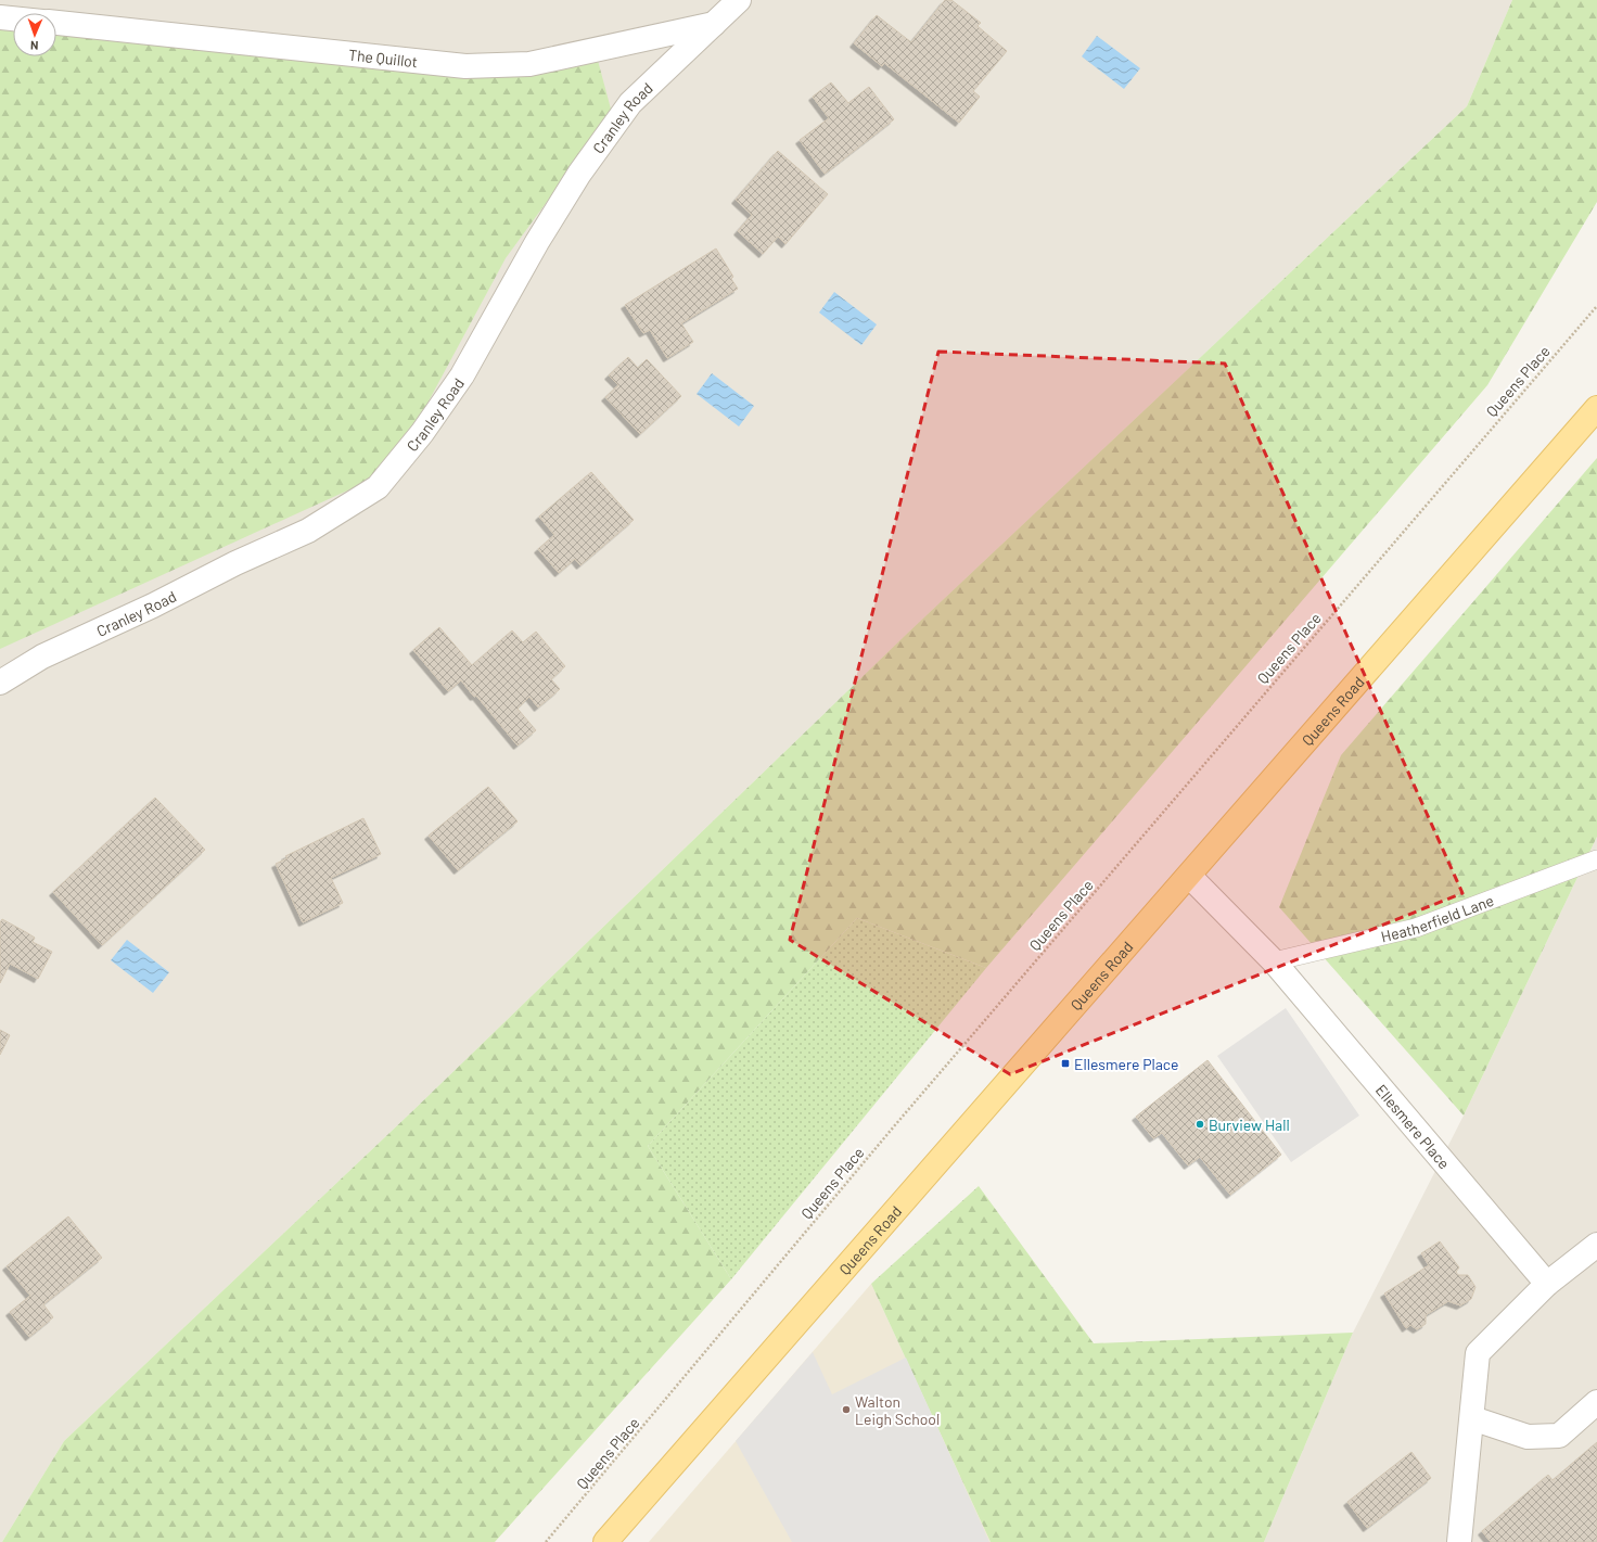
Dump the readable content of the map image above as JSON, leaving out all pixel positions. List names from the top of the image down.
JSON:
{
  "streets": {
    "main road": ["Queens Road"],
    "street": ["The Quillot", "Cranley Road", "Ellesmere Place"],
    "lane": ["Heatherfield Lane"],
    "path": ["Queens Place"]
  },
  "crossings": [
    ["The Quillot", "Cranley Road"],
    ["Queens Road", "Ellesmere Place"],
    ["Heatherfield Lane", "Ellesmere Place"]
  ],
  "places": {
    "transit": ["Ellesmere Place"],
    "other": ["Burview Hall", "Walton Leigh School"]
  },
  "north": "bottom"
}
